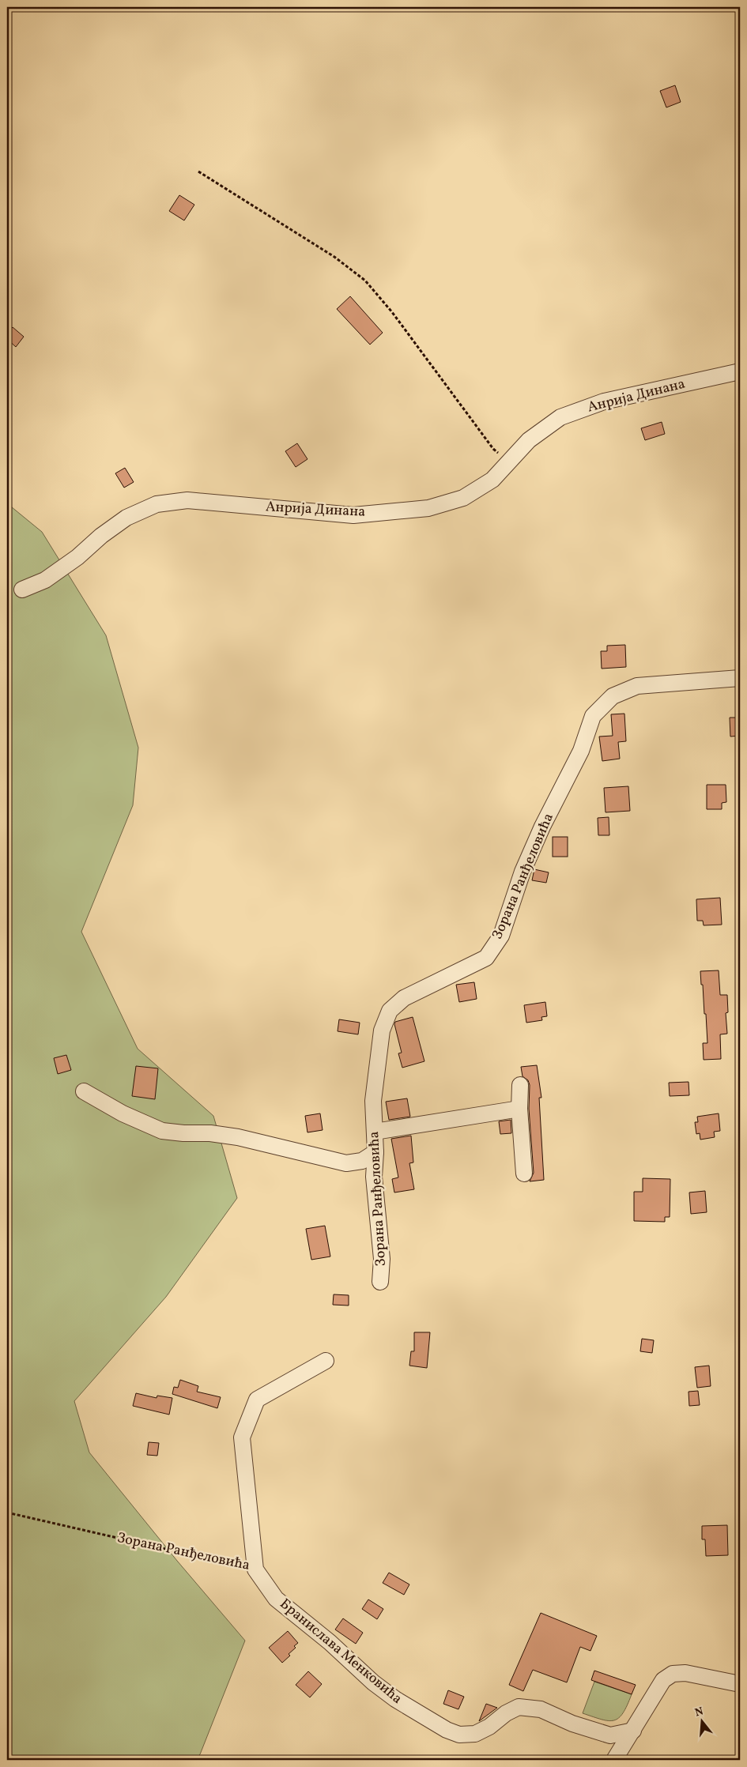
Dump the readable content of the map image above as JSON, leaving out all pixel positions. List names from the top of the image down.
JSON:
{
  "streets": {
    "street": ["Анрија Динана", "Зорана Ранђеловића", "Бранислава Менковића"]
  },
  "crossings": [
    ["Зорана Ранђеловића", "Бранислава Менковића"]
  ],
  "north": "top"
}
